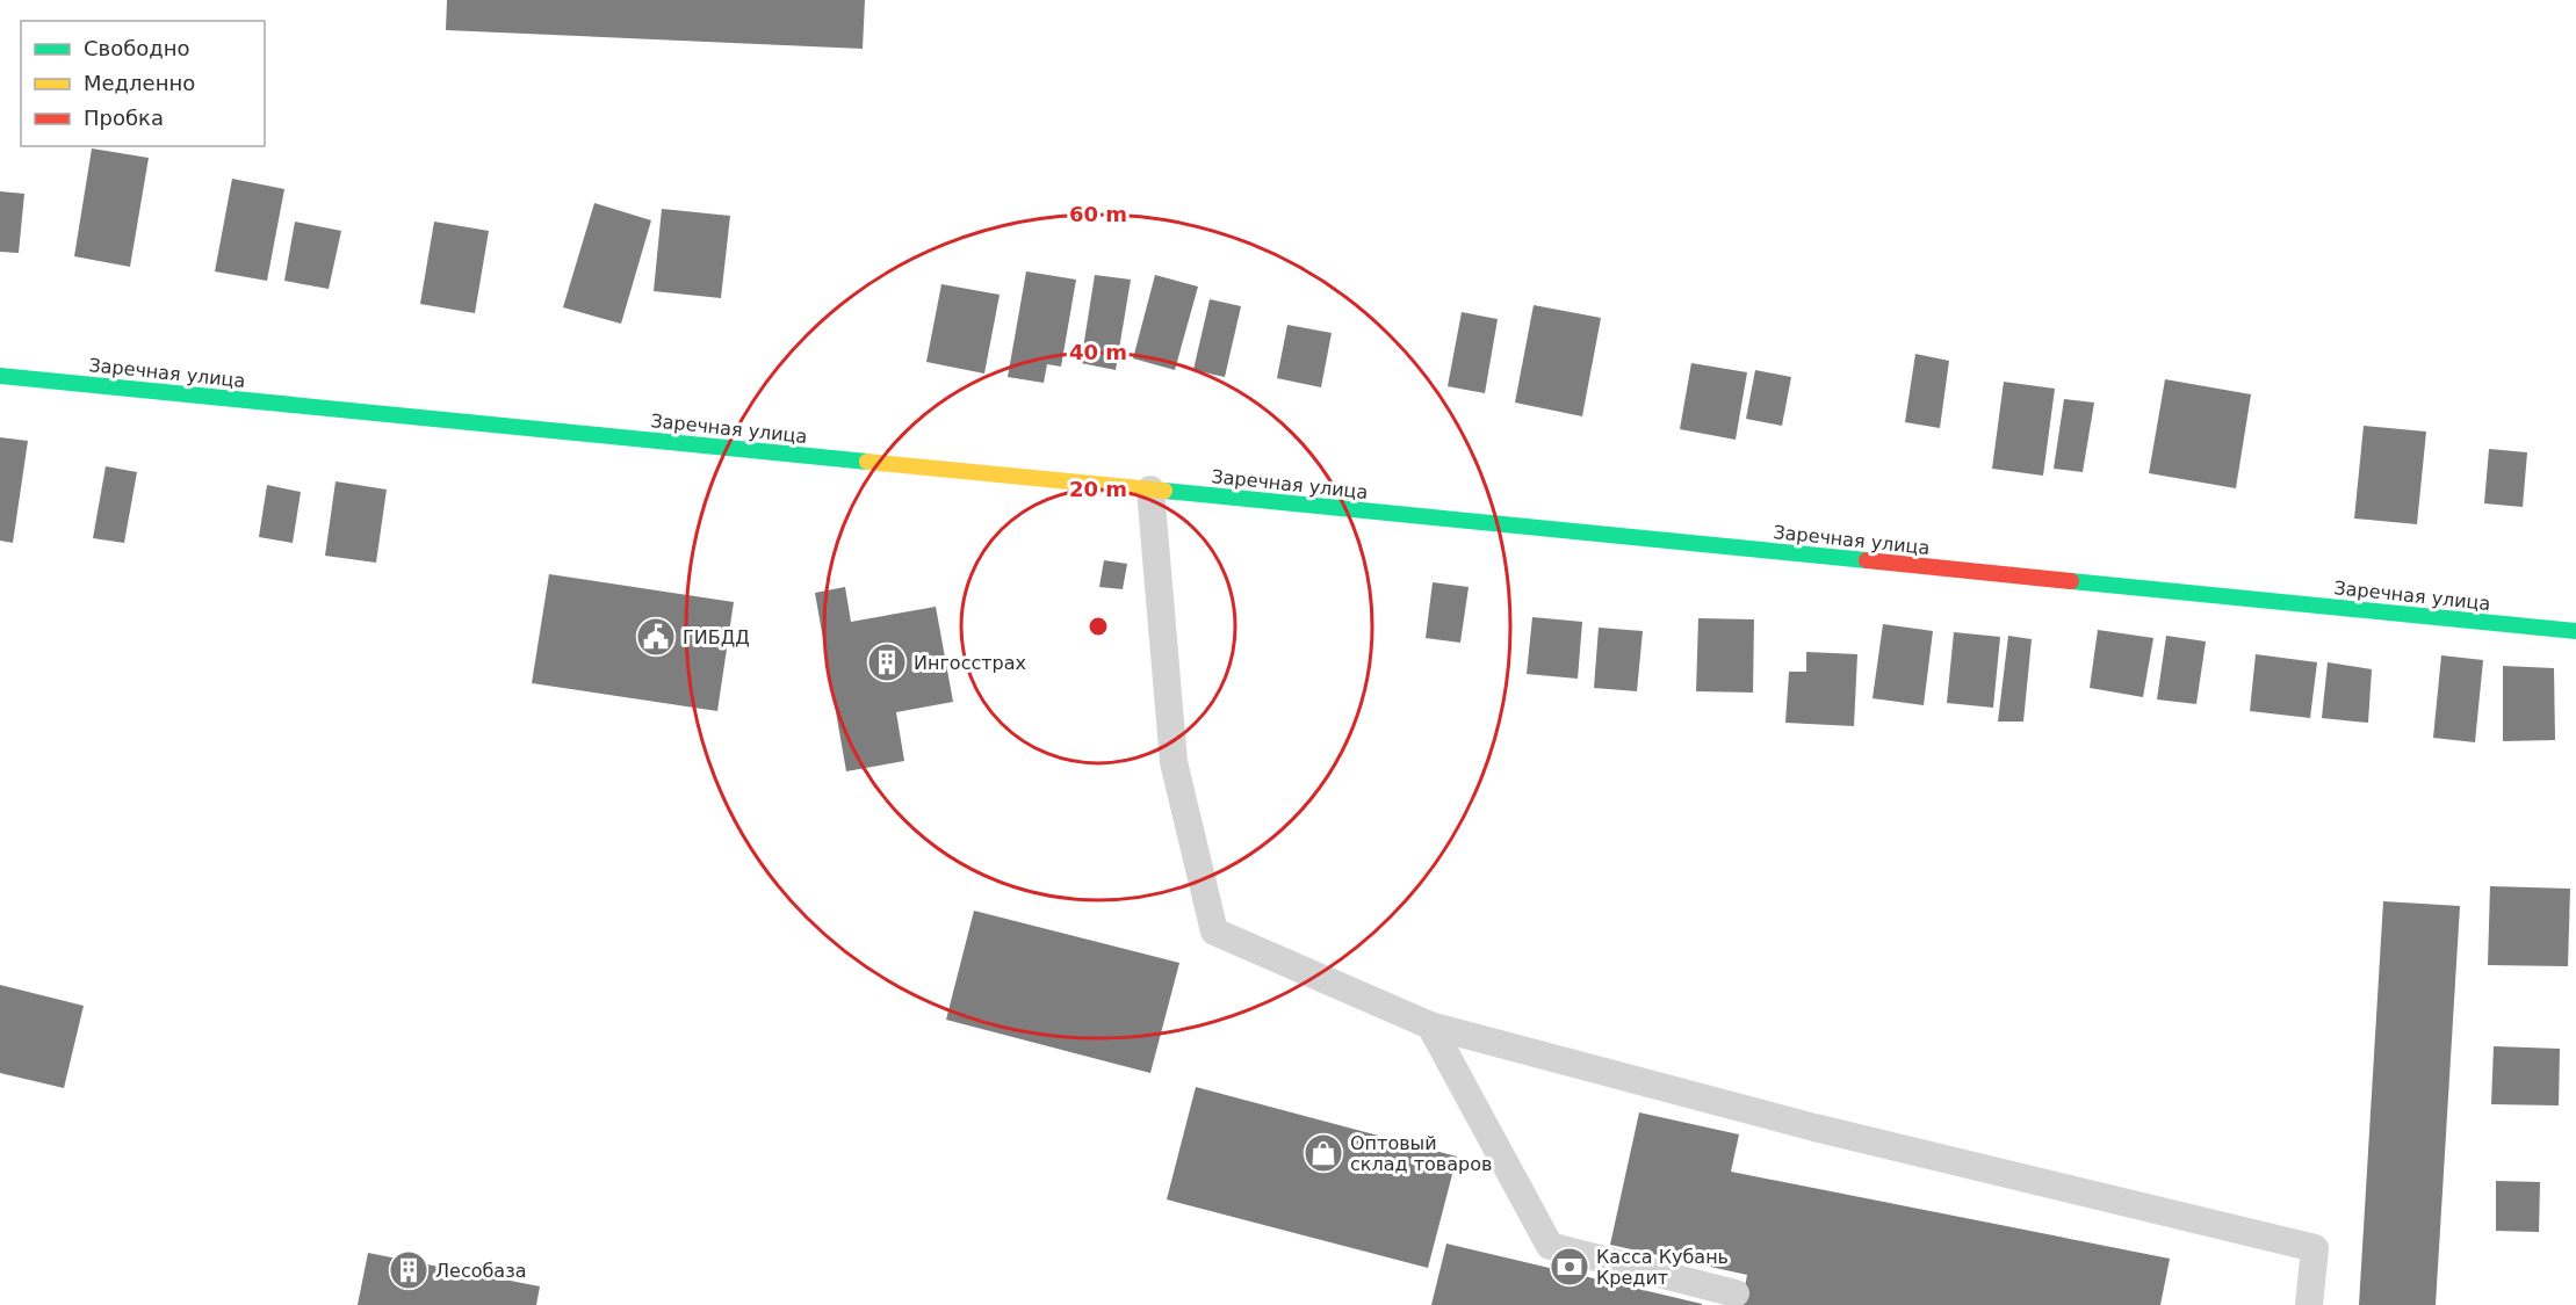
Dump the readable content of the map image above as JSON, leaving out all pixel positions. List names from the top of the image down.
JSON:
{
  "streets": {
    "street": ["Заречная улица"]
  },
  "places": {
    "public building": ["ГИБДД"],
    "building": ["Ингосстрах", "Лесобаза"],
    "shop": ["Оптовый склад товаров"],
    "bank": ["Касса Кубань Кредит"]
  },
  "legend": ["Свободно", "Медленно", "Пробка"],
  "rings": ["60 m", "40 m", "20 m"]
}
